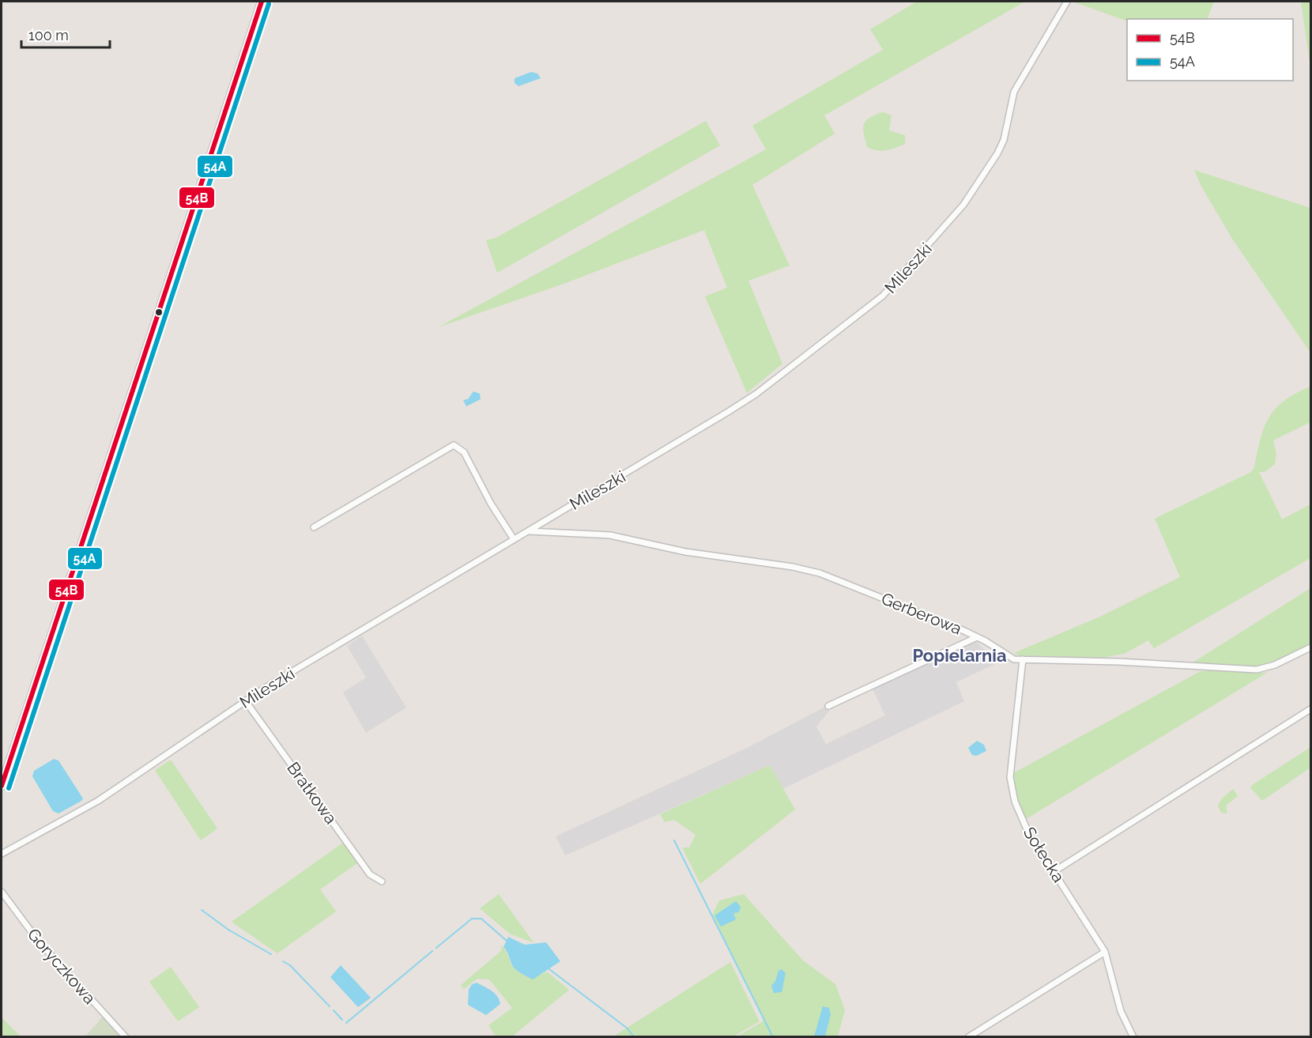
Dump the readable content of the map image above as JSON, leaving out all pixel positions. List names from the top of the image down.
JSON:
{
  "streets": {
    "street": [
      "Mileszki",
      "Gerberowa",
      "Bratkowa",
      "Sołecka",
      "Goryczkowa"
    ]
  },
  "crossings": [
    ["Mileszki", "Gerberowa"],
    ["Mileszki", "Bratkowa"],
    ["Gerberowa", "Sołecka"]
  ],
  "districts": ["Popielarnia"],
  "lines": ["transit line 54B", "transit line 54A"],
  "legend": ["54B", "54A"],
  "scale_bar": "100 m"
}
